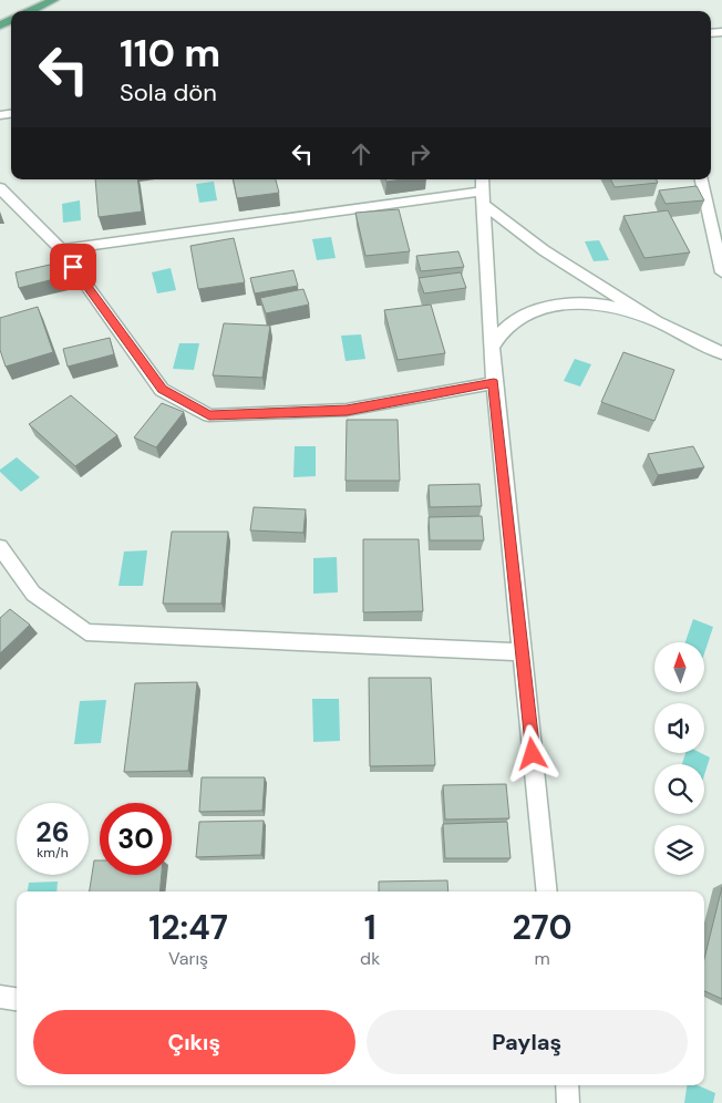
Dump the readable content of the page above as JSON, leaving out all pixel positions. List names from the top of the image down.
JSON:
{
  "north": "top",
  "page": {
    "turn": ["110 m", "Sola dön"],
    "speed": "26 km/h",
    "limit": "30",
    "eta": [
      "12:47",
      "Varış",
      "1",
      "dk",
      "270",
      "m"
    ],
    "buttons": ["Çıkış", "Paylaş"]
  }
}
